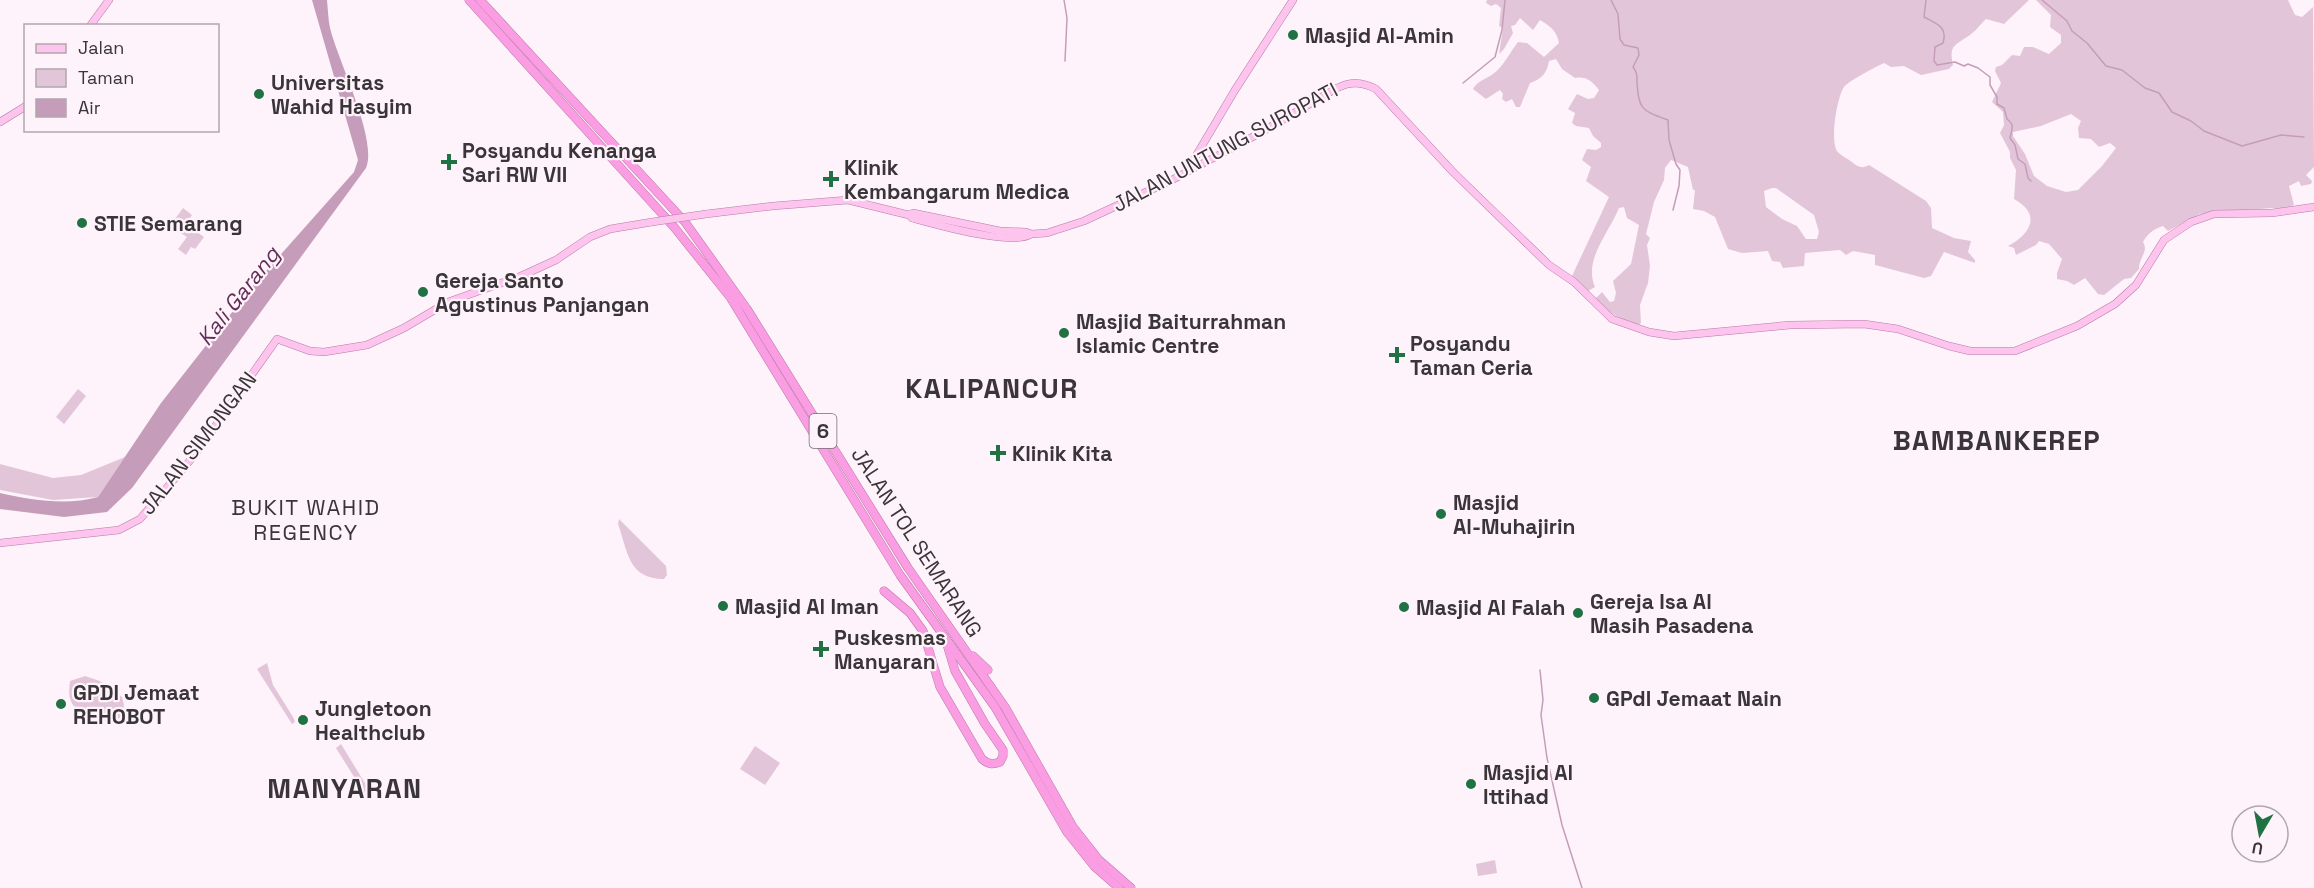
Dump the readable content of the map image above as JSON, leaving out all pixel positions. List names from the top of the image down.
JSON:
{
  "streets": {
    "highway": ["6", "JALAN TOL SEMARANG"],
    "main road": ["JALAN UNTUNG SUROPATI", "JALAN SIMONGAN"]
  },
  "crossings": [
    ["JALAN UNTUNG SUROPATI", "JALAN SIMONGAN"]
  ],
  "districts": [
    "KALIPANCUR",
    "BAMBANKEREP",
    "BUKIT WAHID REGENCY",
    "MANYARAN"
  ],
  "water": ["Kali Garang"],
  "places": {
    "other": [
      "Masjid Al-Amin",
      "Universitas Wahid Hasyim",
      "STIE Semarang",
      "Gereja Santo Agustinus Panjangan",
      "Masjid Baiturrahman Islamic Centre",
      "Masjid Al-Muhajirin",
      "Masjid Al Iman",
      "Masjid Al Falah",
      "Gereja Isa Al Masih Pasadena",
      "GPdI Jemaat Nain",
      "GPDI Jemaat REHOBOT",
      "Jungletoon Healthclub",
      "Masjid Al Ittihad"
    ],
    "health": [
      "Posyandu Kenanga Sari RW VII",
      "Klinik Kembangarum Medica",
      "Posyandu Taman Ceria",
      "Klinik Kita",
      "Puskesmas Manyaran"
    ]
  },
  "legend": ["Jalan", "Taman", "Air"],
  "north": "bottom"
}
